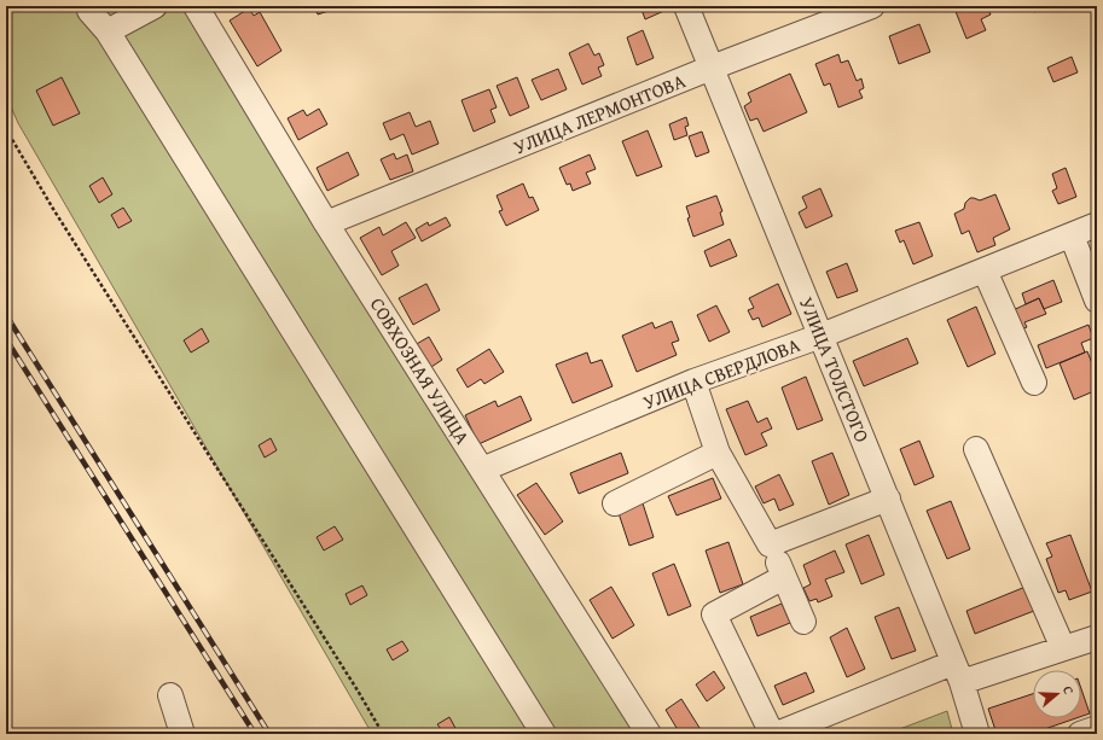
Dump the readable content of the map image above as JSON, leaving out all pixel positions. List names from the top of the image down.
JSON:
{
  "streets": {
    "street": [
      "УЛИЦА ЛЕРМОНТОВА",
      "УЛИЦА ТОЛСТОГО",
      "СОВХОЗНАЯ УЛИЦА",
      "УЛИЦА СВЕРДЛОВА"
    ]
  },
  "crossings": [
    ["УЛИЦА ЛЕРМОНТОВА", "УЛИЦА ТОЛСТОГО"],
    ["УЛИЦА ЛЕРМОНТОВА", "СОВХОЗНАЯ УЛИЦА"],
    ["УЛИЦА ТОЛСТОГО", "УЛИЦА СВЕРДЛОВА"],
    ["СОВХОЗНАЯ УЛИЦА", "УЛИЦА СВЕРДЛОВА"]
  ],
  "north": "right"
}
